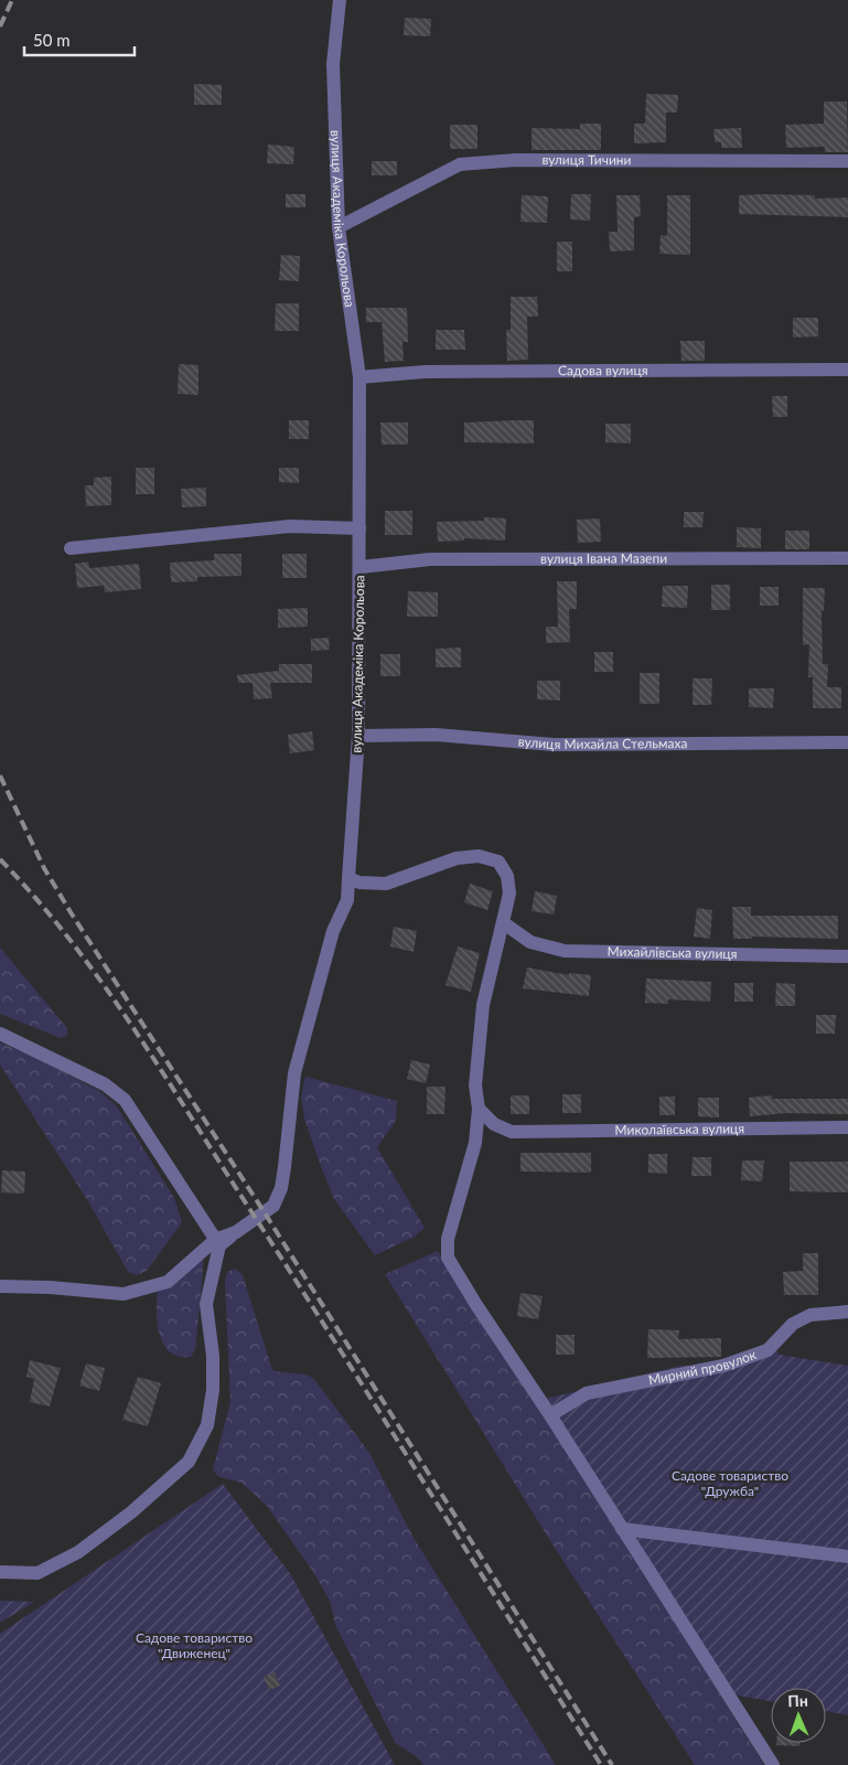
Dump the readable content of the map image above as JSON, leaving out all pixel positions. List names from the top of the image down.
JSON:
{
  "streets": {
    "street": [
      "вулиця Тичини",
      "вулиця Академіка Корольова",
      "Садова вулиця",
      "вулиця Івана Мазепи",
      "вулиця Михайла Стельмаха",
      "Михайлівська вулиця",
      "Миколаївська вулиця",
      "Мирний провулок"
    ]
  },
  "crossings": [
    ["вулиця Тичини", "вулиця Академіка Корольова"],
    ["вулиця Академіка Корольова", "Садова вулиця"],
    ["вулиця Академіка Корольова", "вулиця Івана Мазепи"],
    ["вулиця Академіка Корольова", "вулиця Михайла Стельмаха"]
  ],
  "parks": ["Садове товариство \"Дружба\"", "Садове товариство \"Движенец\""],
  "scale_bar": "50 m",
  "north": "top"
}
